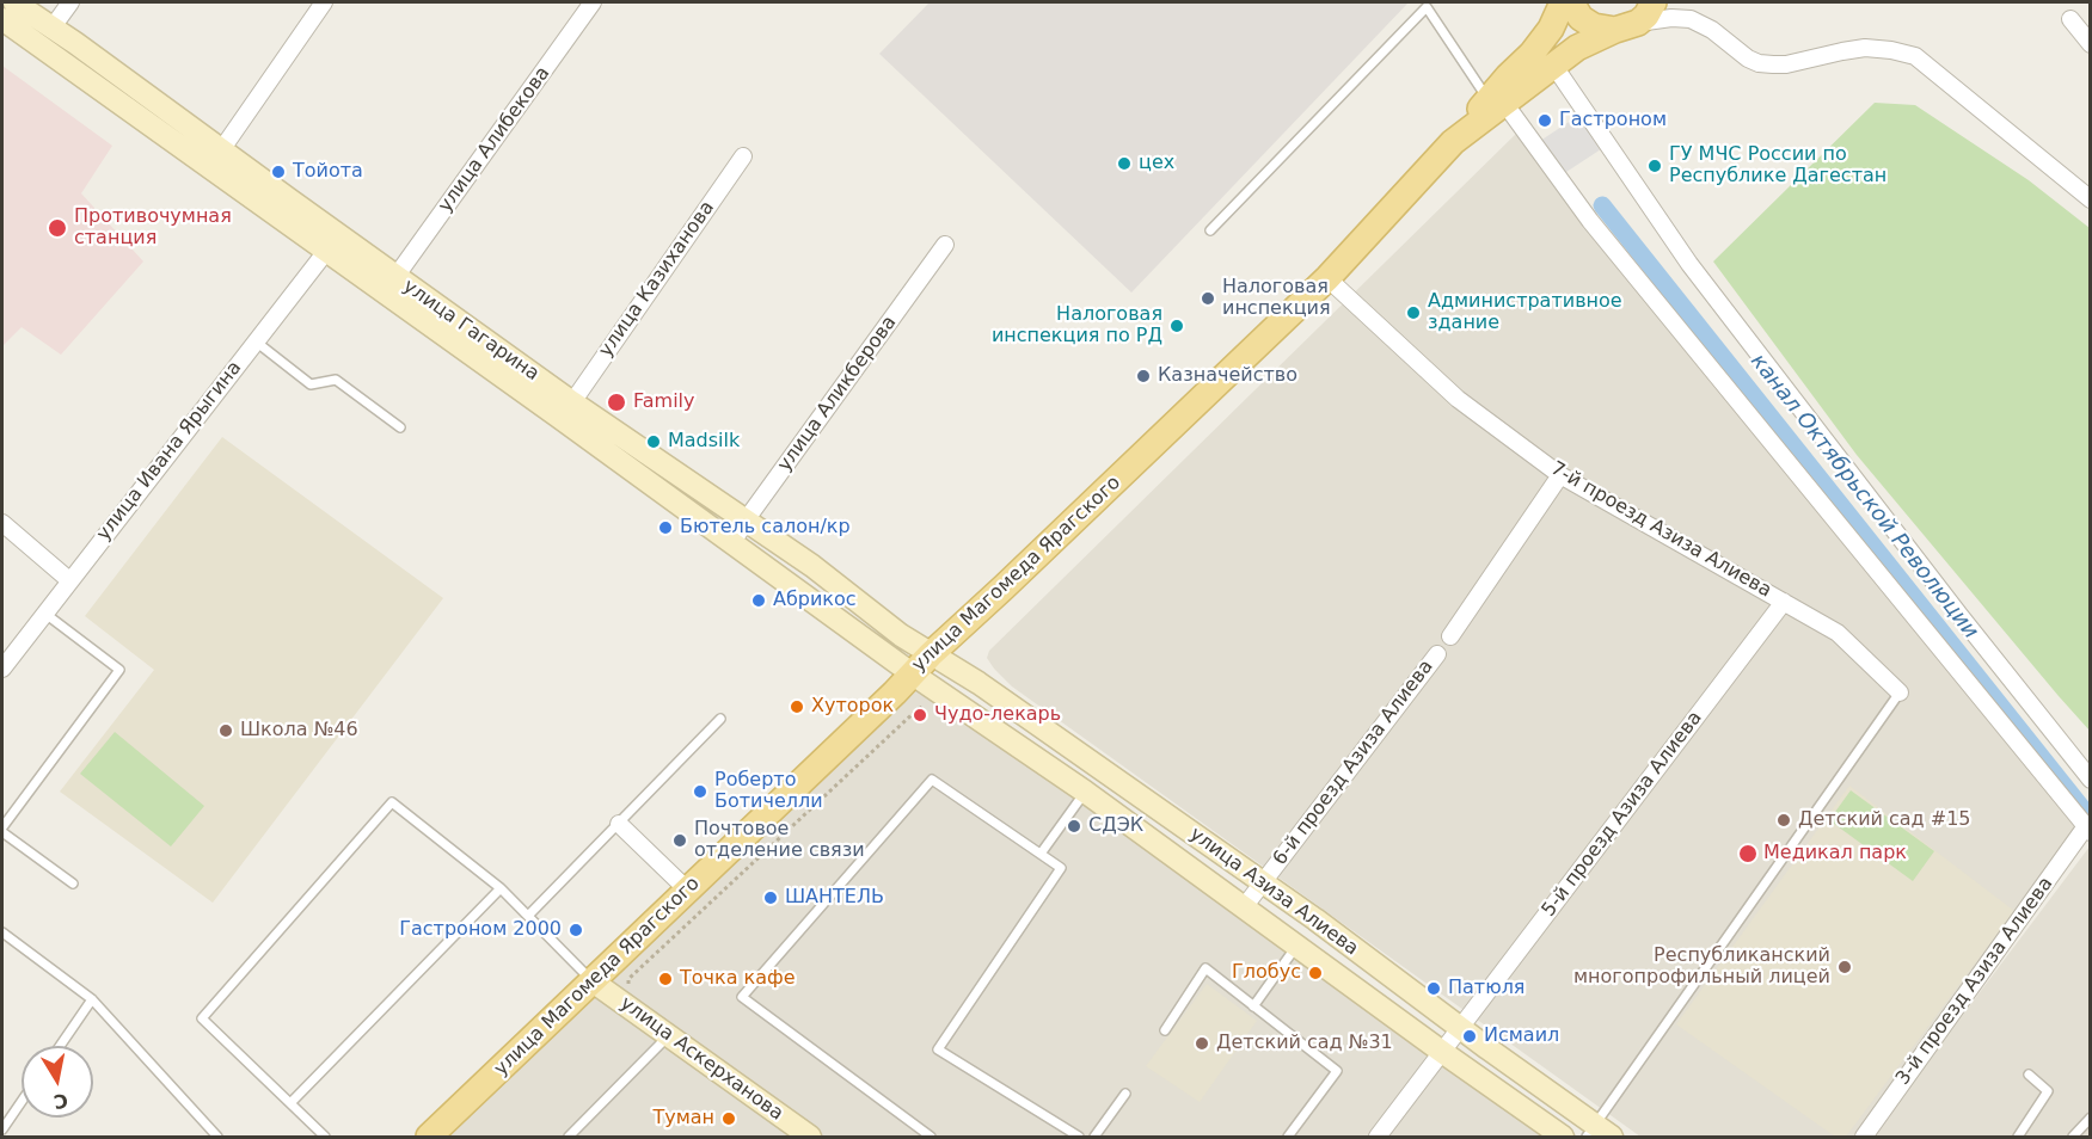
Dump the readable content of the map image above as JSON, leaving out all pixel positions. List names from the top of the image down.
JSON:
{
  "streets": {
    "main road": [
      "улица Гагарина",
      "улица Магомеда Ярагского",
      "улица Азиза Алиева",
      "улица Аскерханова"
    ],
    "street": [
      "улица Алибекова",
      "улица Казиханова",
      "улица Аликберова",
      "улица Ивана Ярыгина",
      "7-й проезд Азиза Алиева",
      "6-й проезд Азиза Алиева",
      "5-й проезд Азиза Алиева",
      "3-й проезд Азиза Алиева"
    ]
  },
  "crossings": [
    ["улица Алибекова", "улица Гагарина"],
    ["улица Казиханова", "улица Гагарина"],
    ["улица Гагарина", "улица Аликберова"],
    ["улица Гагарина", "улица Ивана Ярыгина"],
    ["улица Гагарина", "улица Магомеда Ярагского"],
    ["улица Гагарина", "улица Азиза Алиева"],
    ["7-й проезд Азиза Алиева", "улица Магомеда Ярагского"],
    ["7-й проезд Азиза Алиева", "5-й проезд Азиза Алиева"],
    ["улица Магомеда Ярагского", "улица Азиза Алиева"],
    ["улица Магомеда Ярагского", "улица Аскерханова"],
    ["6-й проезд Азиза Алиева", "улица Азиза Алиева"],
    ["5-й проезд Азиза Алиева", "улица Азиза Алиева"]
  ],
  "water": ["канал Октябрьской Революции"],
  "places": [
    "Гастроном",
    "цех",
    "ГУ МЧС России по Республике Дагестан",
    "Тойота",
    "Противочумная станция",
    "Налоговая инспекция",
    "Административное здание",
    "Налоговая инспекция по РД",
    "Казначейство",
    "Family",
    "Madsilk",
    "Бютель салон/кр",
    "Абрикос",
    "Хуторок",
    "Чудо-лекарь",
    "Школа №46",
    "Роберто Ботичелли",
    "Детский сад #15",
    "СДЭК",
    "Почтовое отделение связи",
    "Медикал парк",
    "ШАНТЕЛЬ",
    "Гастроном 2000",
    "Республиканский многопрофильный лицей",
    "Глобус",
    "Точка кафе",
    "Патюля",
    "Исмаил",
    "Детский сад №31",
    "Туман"
  ],
  "north": "bottom"
}
